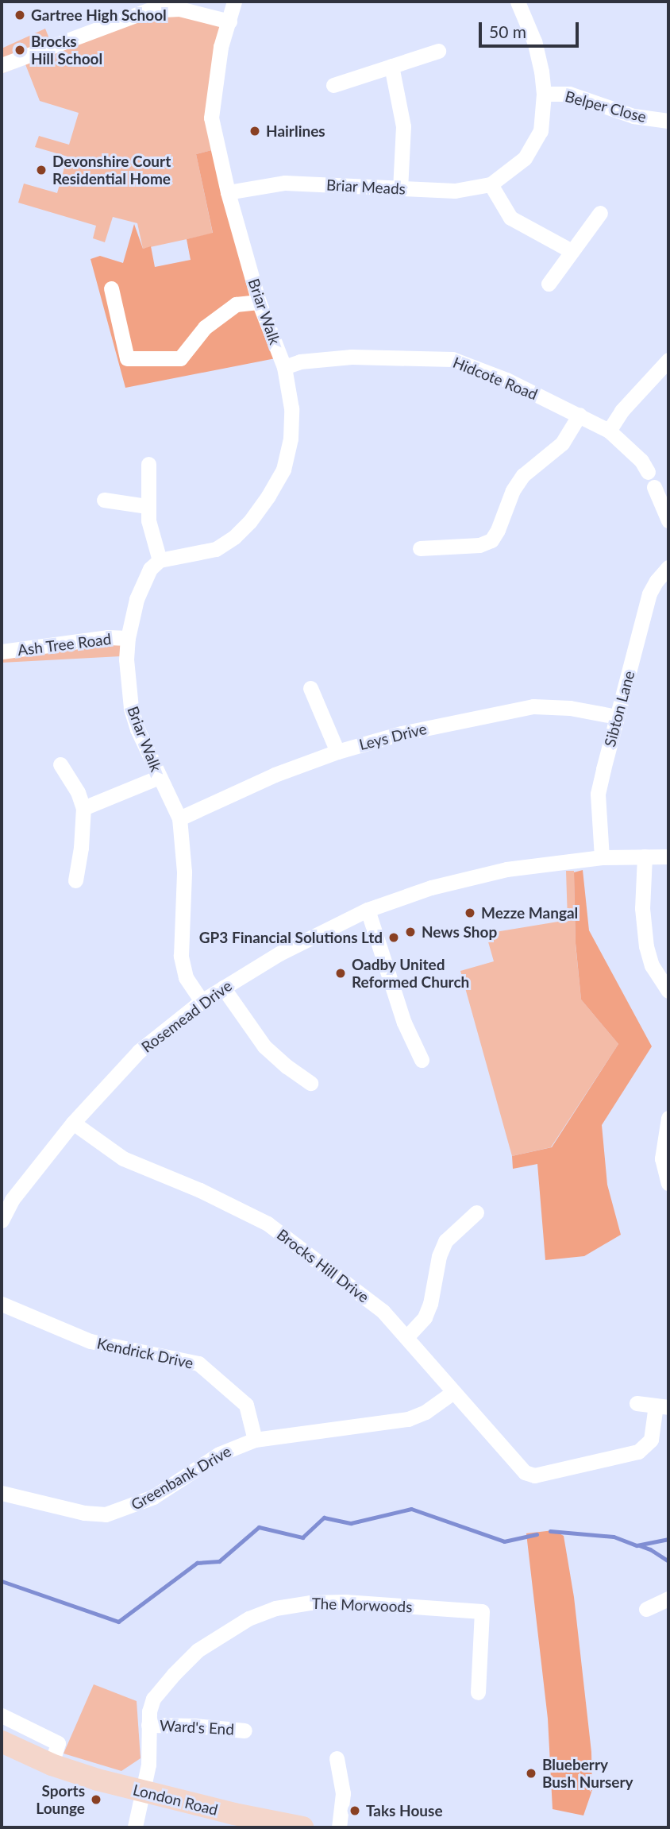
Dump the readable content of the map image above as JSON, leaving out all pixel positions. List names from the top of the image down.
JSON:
{
  "streets": {
    "main road": ["London Road"],
    "street": [
      "Belper Close",
      "Briar Meads",
      "Briar Walk",
      "Hidcote Road",
      "Ash Tree Road",
      "Sibton Lane",
      "Leys Drive",
      "Rosemead Drive",
      "Brocks Hill Drive",
      "Kendrick Drive",
      "Greenbank Drive",
      "The Morwoods",
      "Ward's End"
    ]
  },
  "crossings": [
    ["Belper Close", "Briar Meads"],
    ["Briar Meads", "Briar Walk"],
    ["Briar Walk", "Hidcote Road"],
    ["Briar Walk", "Ash Tree Road"],
    ["Briar Walk", "Leys Drive"],
    ["Briar Walk", "Rosemead Drive"],
    ["Sibton Lane", "Leys Drive"],
    ["Sibton Lane", "Rosemead Drive"],
    ["Rosemead Drive", "Brocks Hill Drive"],
    ["Brocks Hill Drive", "Greenbank Drive"],
    ["Kendrick Drive", "Greenbank Drive"],
    ["The Morwoods", "Ward's End"],
    ["The Morwoods", "London Road"]
  ],
  "places": [
    "Gartree High School",
    "Brocks Hill School",
    "Hairlines",
    "Devonshire Court Residential Home",
    "Mezze Mangal",
    "News Shop",
    "GP3 Financial Solutions Ltd",
    "Oadby United Reformed Church",
    "Blueberry Bush Nursery",
    "Sports Lounge",
    "Taks House"
  ],
  "scale_bar": "50 m"
}
